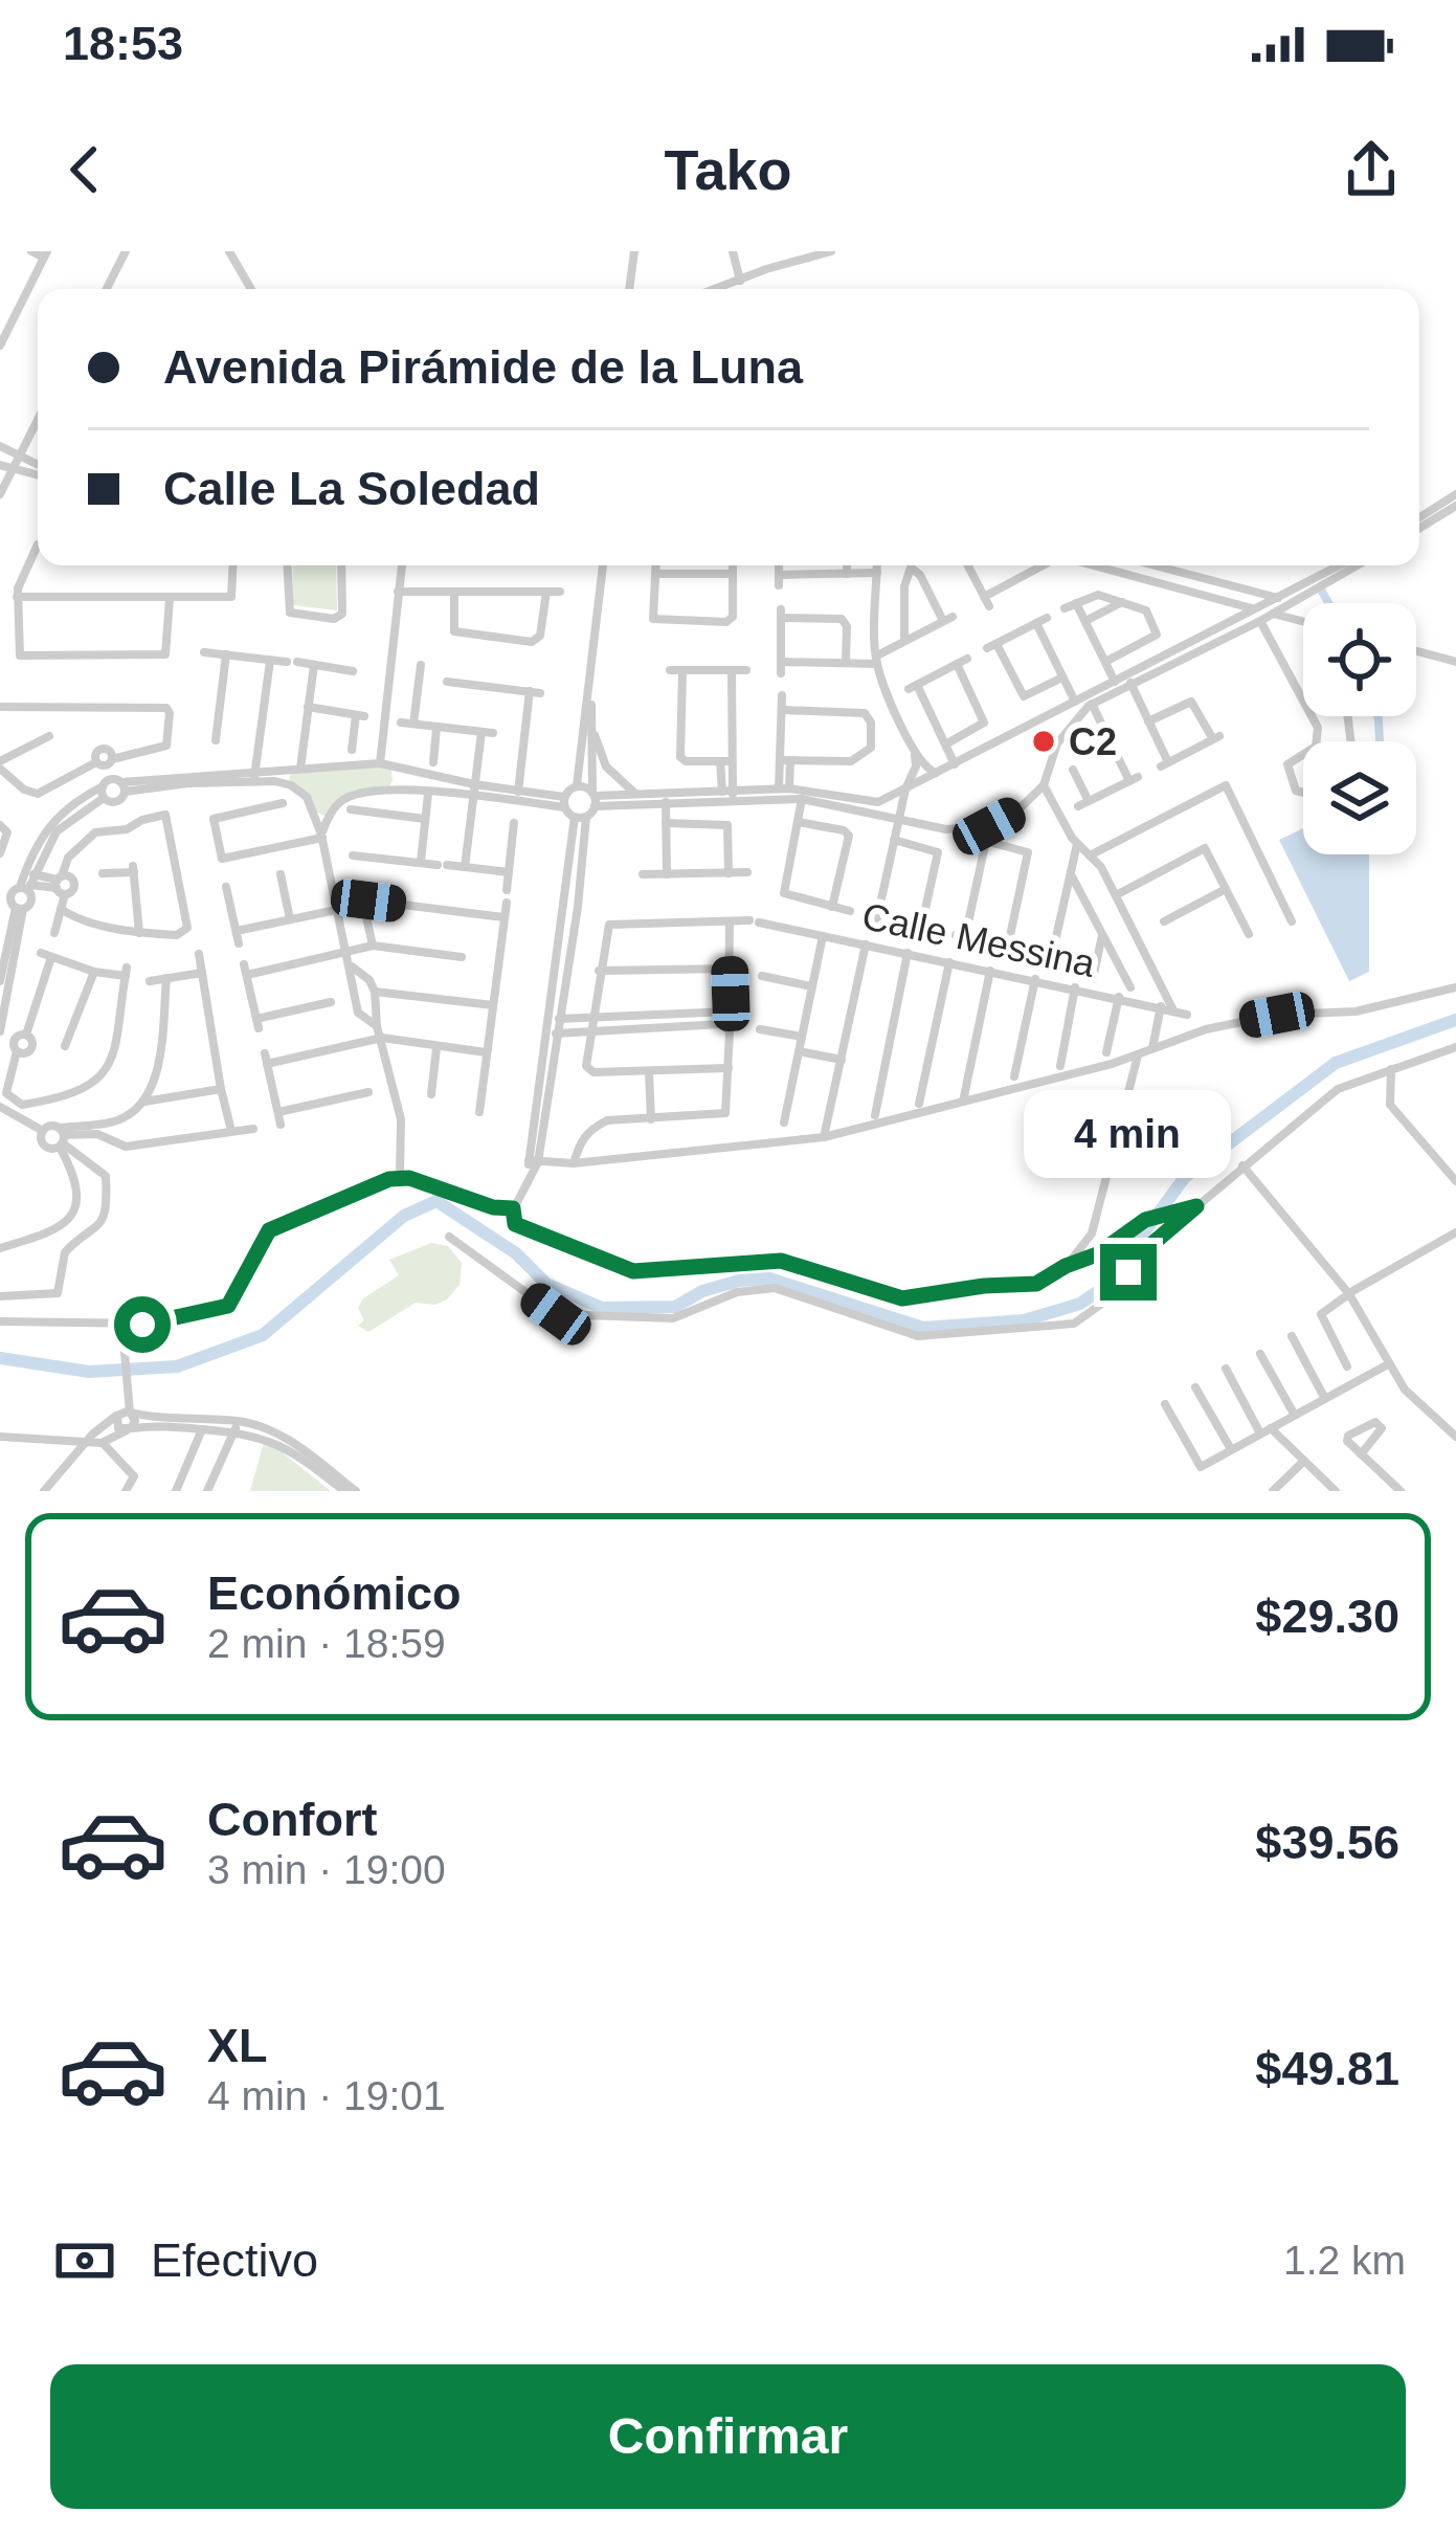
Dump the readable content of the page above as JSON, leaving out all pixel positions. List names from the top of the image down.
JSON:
{
  "streets": {
    "street": ["Calle Messina"]
  },
  "places": ["C2"],
  "page": {
    "status": "18:53",
    "header": "Tako",
    "banner": ["Avenida Pirámide de la Luna", "Calle La Soledad"],
    "bubble": "4 min",
    "list": [
      {
        "name": "Económico",
        "note": "2 min · 18:59",
        "value": "$29.30"
      },
      {
        "name": "Confort",
        "note": "3 min · 19:00",
        "value": "$39.56"
      },
      {
        "name": "XL",
        "note": "4 min · 19:01",
        "value": "$49.81"
      }
    ],
    "pay": ["Efectivo", "1.2 km"],
    "buttons": "Confirmar"
  }
}
